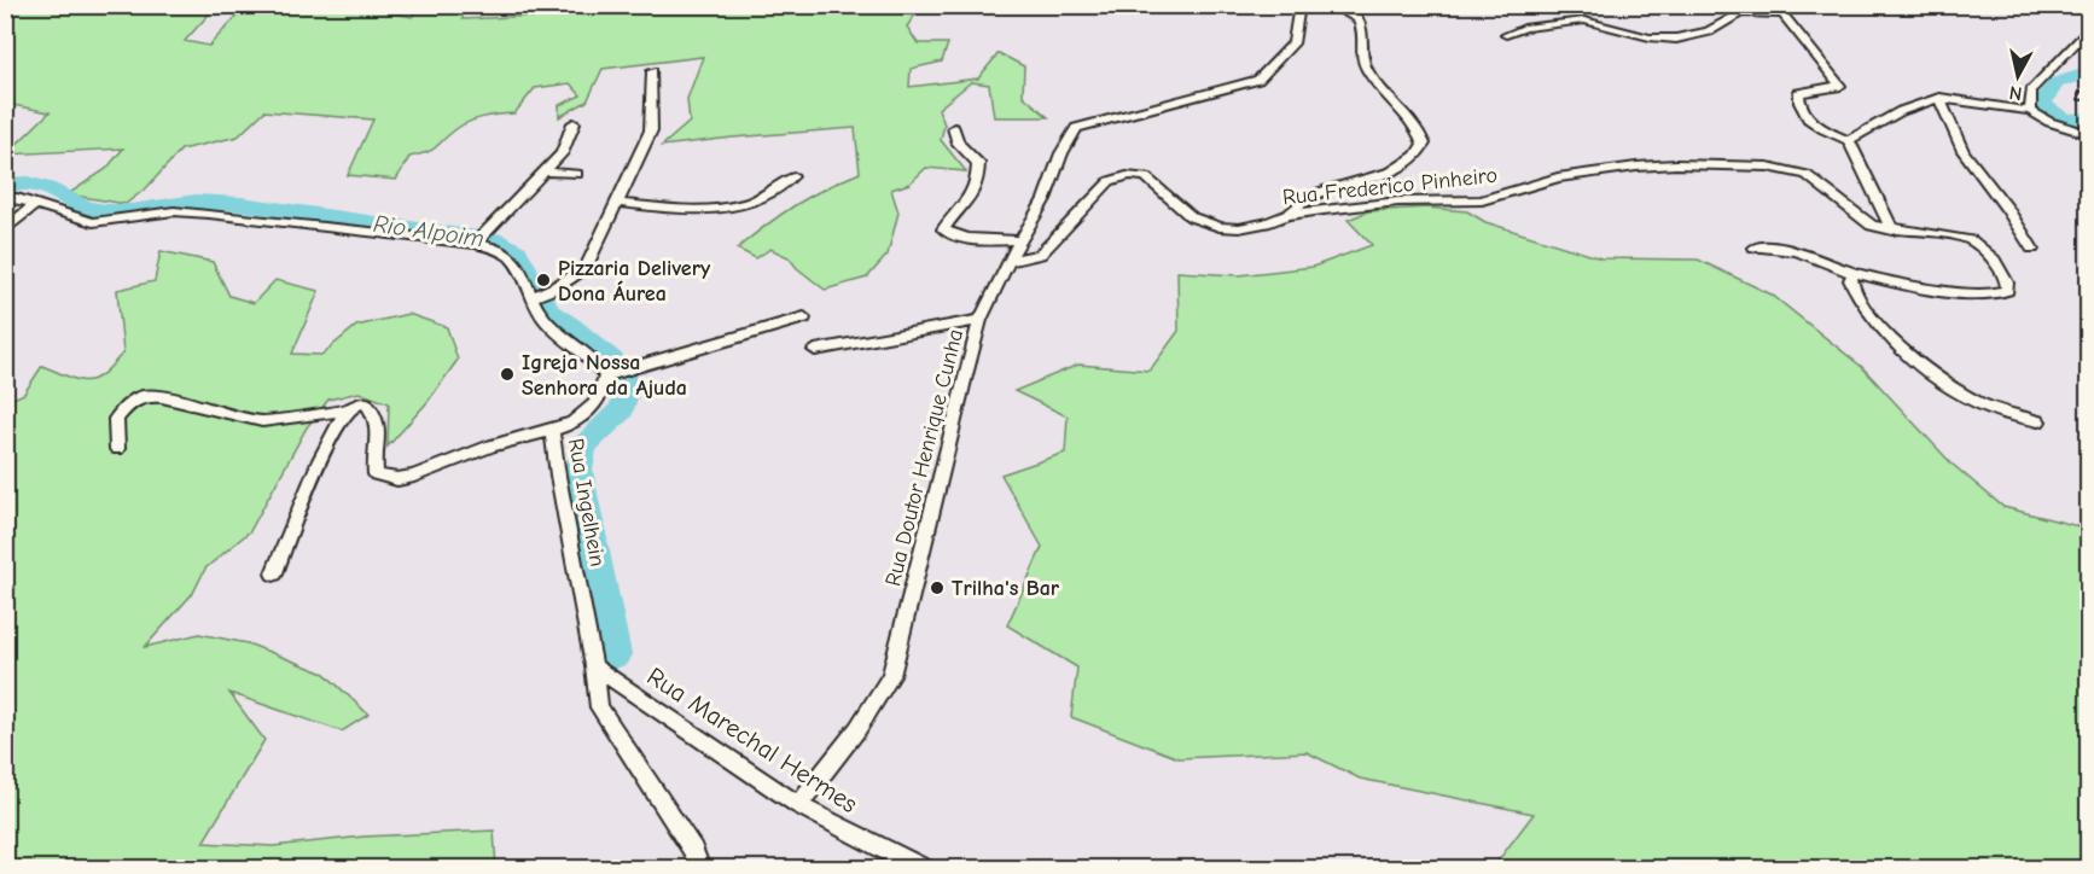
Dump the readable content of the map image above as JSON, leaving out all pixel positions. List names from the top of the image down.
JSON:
{
  "streets": {
    "street": [
      "Rua Frederico Pinheiro",
      "Rua Doutor Henrique Cunha",
      "Rua Ingelhein",
      "Rua Marechal Hermes"
    ]
  },
  "crossings": [
    ["Rua Frederico Pinheiro", "Rua Doutor Henrique Cunha"],
    ["Rua Doutor Henrique Cunha", "Rua Marechal Hermes"],
    ["Rua Ingelhein", "Rua Marechal Hermes"]
  ],
  "water": ["Rio Alpoim"],
  "places": ["Pizzaria Delivery Dona Áurea", "Igreja Nossa Senhora da Ajuda", "Trilha's Bar"],
  "north": "bottom"
}
